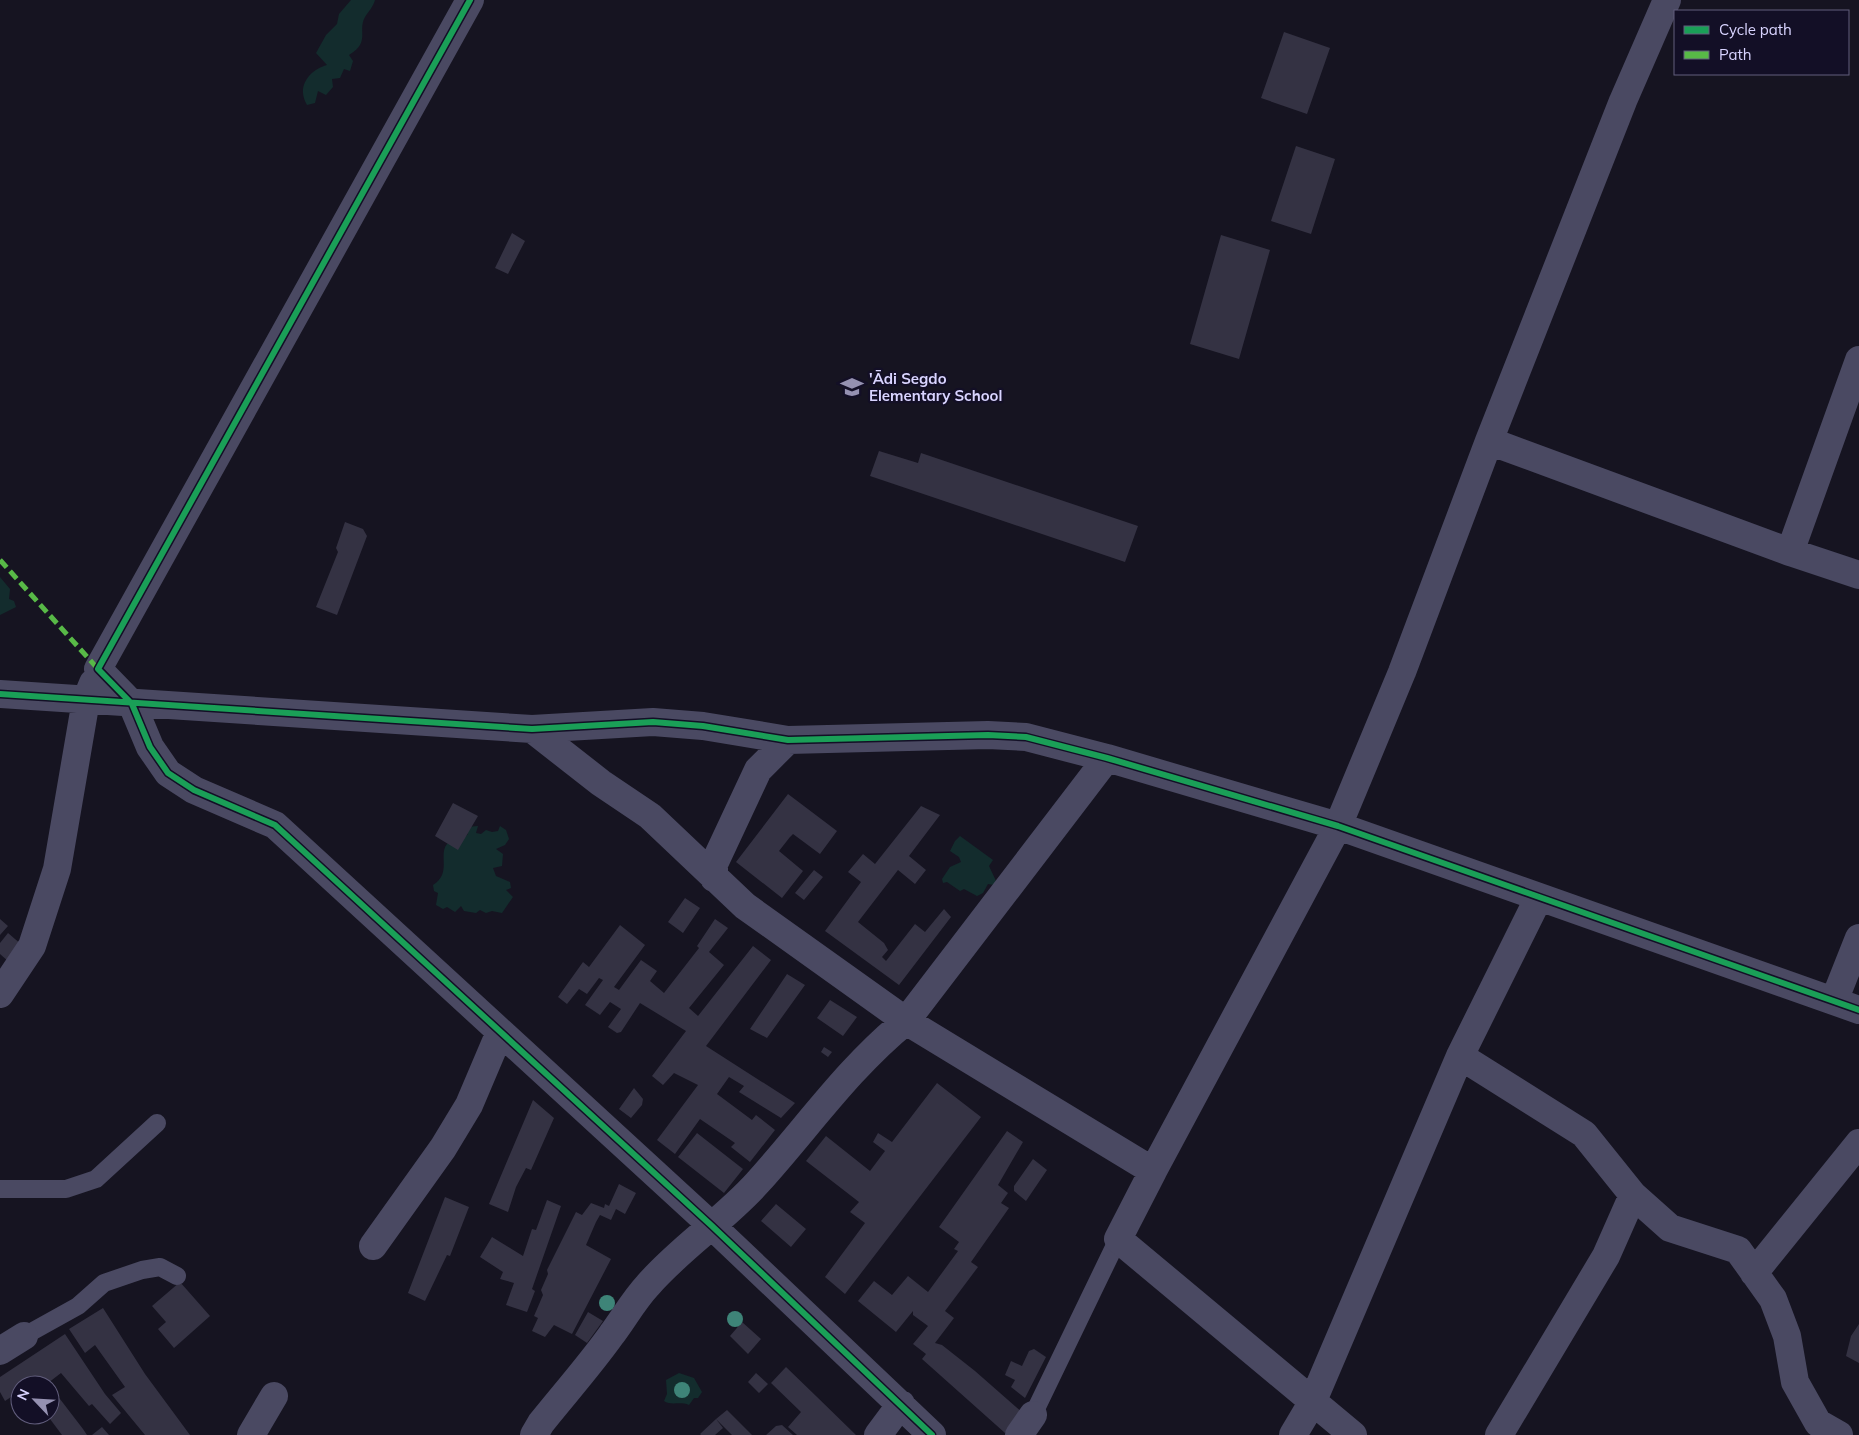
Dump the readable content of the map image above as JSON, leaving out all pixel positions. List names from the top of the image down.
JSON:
{
  "places": {
    "school or university": ["'Ādi Segdo Elementary School"]
  },
  "legend": ["Cycle path", "Path"],
  "north": "top left"
}
